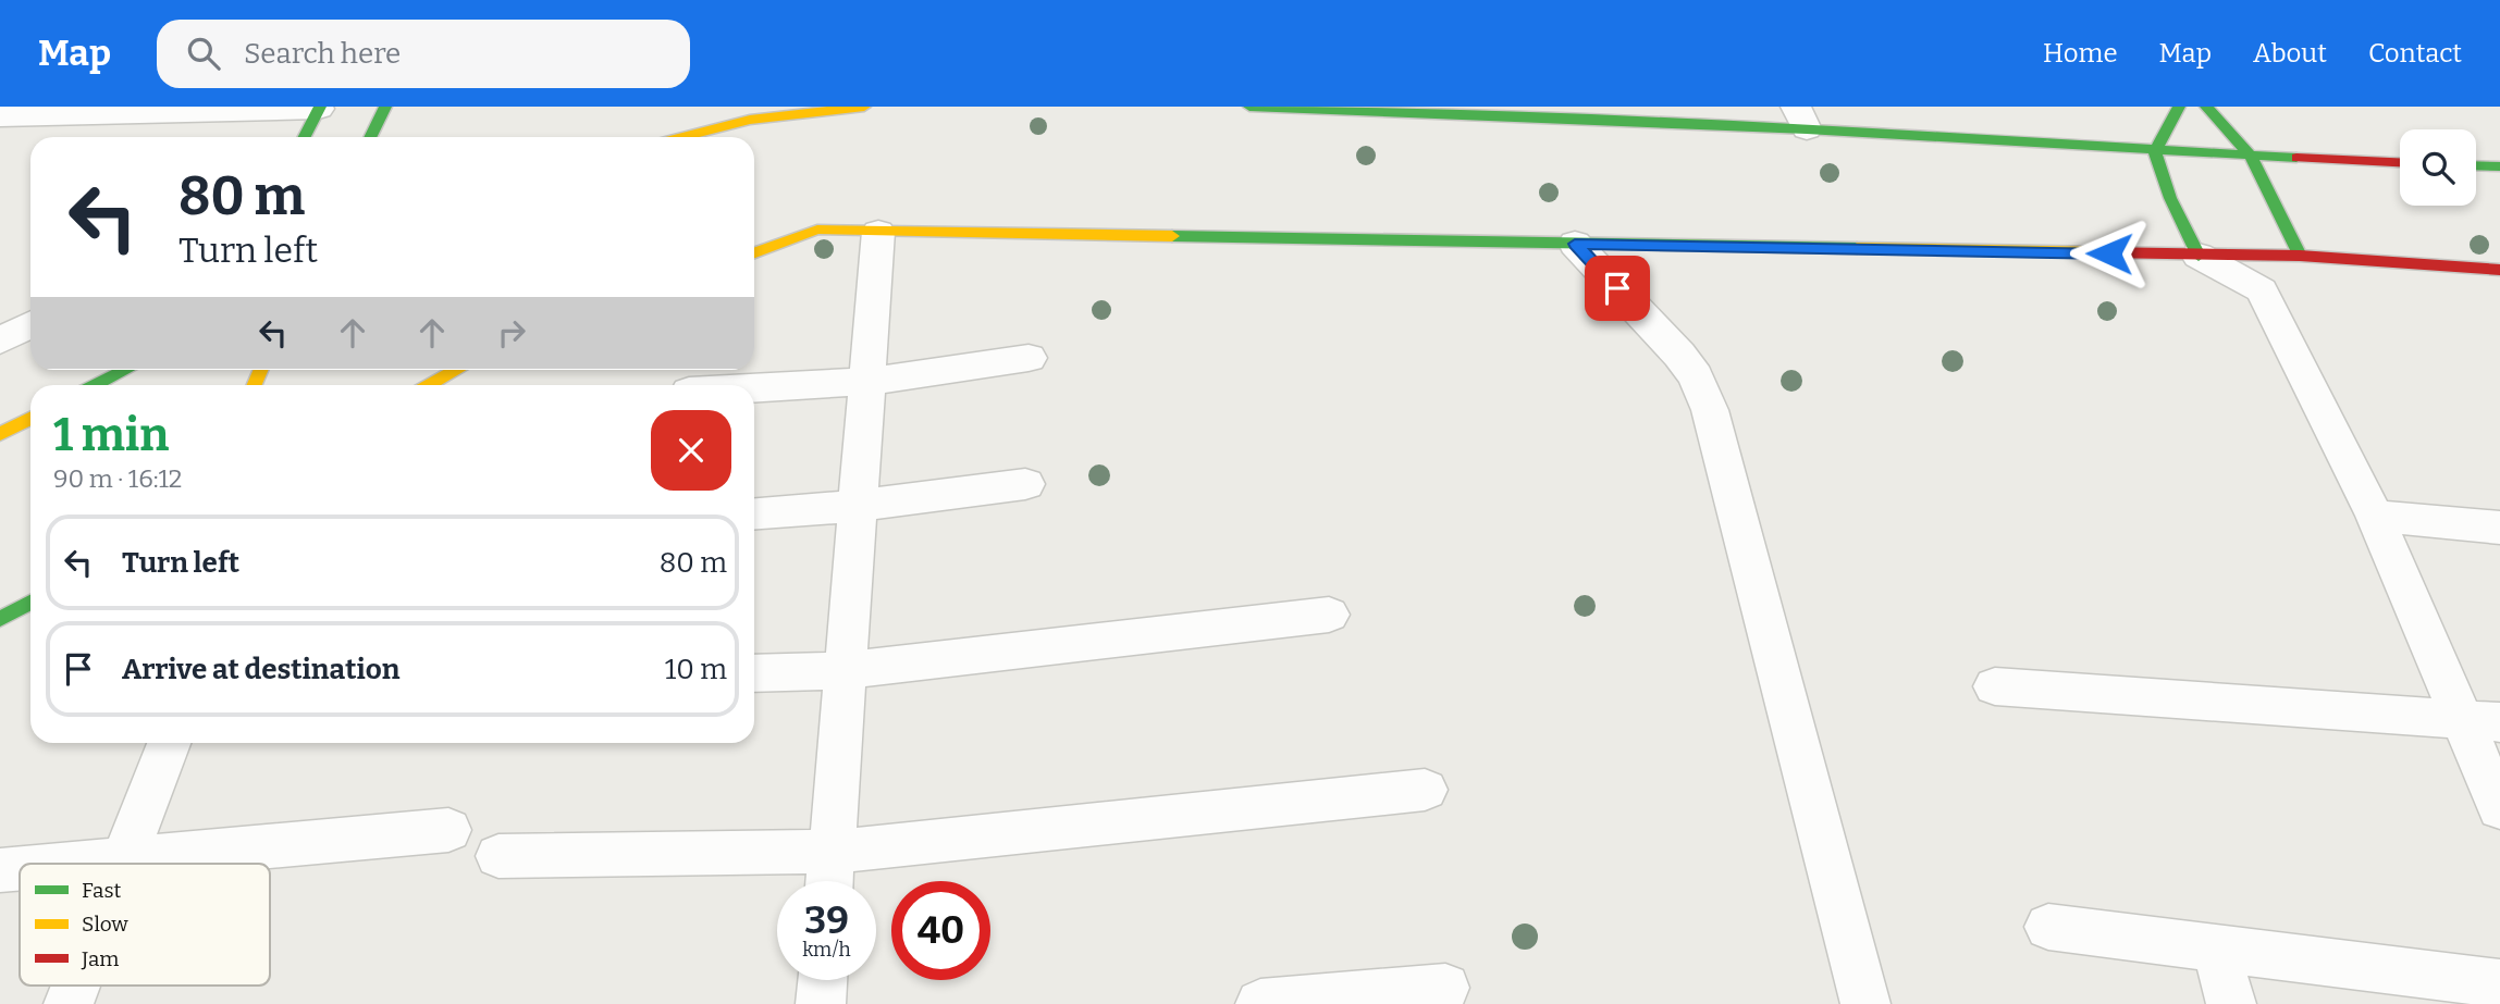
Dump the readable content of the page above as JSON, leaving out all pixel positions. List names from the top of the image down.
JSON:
{
  "legend": ["Fast", "Slow", "Jam"],
  "page": {
    "header": "Map",
    "search": "Search here",
    "nav": [
      "Home",
      "Map",
      "About",
      "Contact"
    ],
    "turn": ["80 m", "Turn left"],
    "heading": ["1 min", "90 m · 16:12"],
    "list": [
      {
        "name": "Turn left",
        "value": "80 m"
      },
      {
        "name": "Arrive at destination",
        "value": "10 m"
      }
    ],
    "speed": "39 km/h",
    "limit": "40"
  }
}
